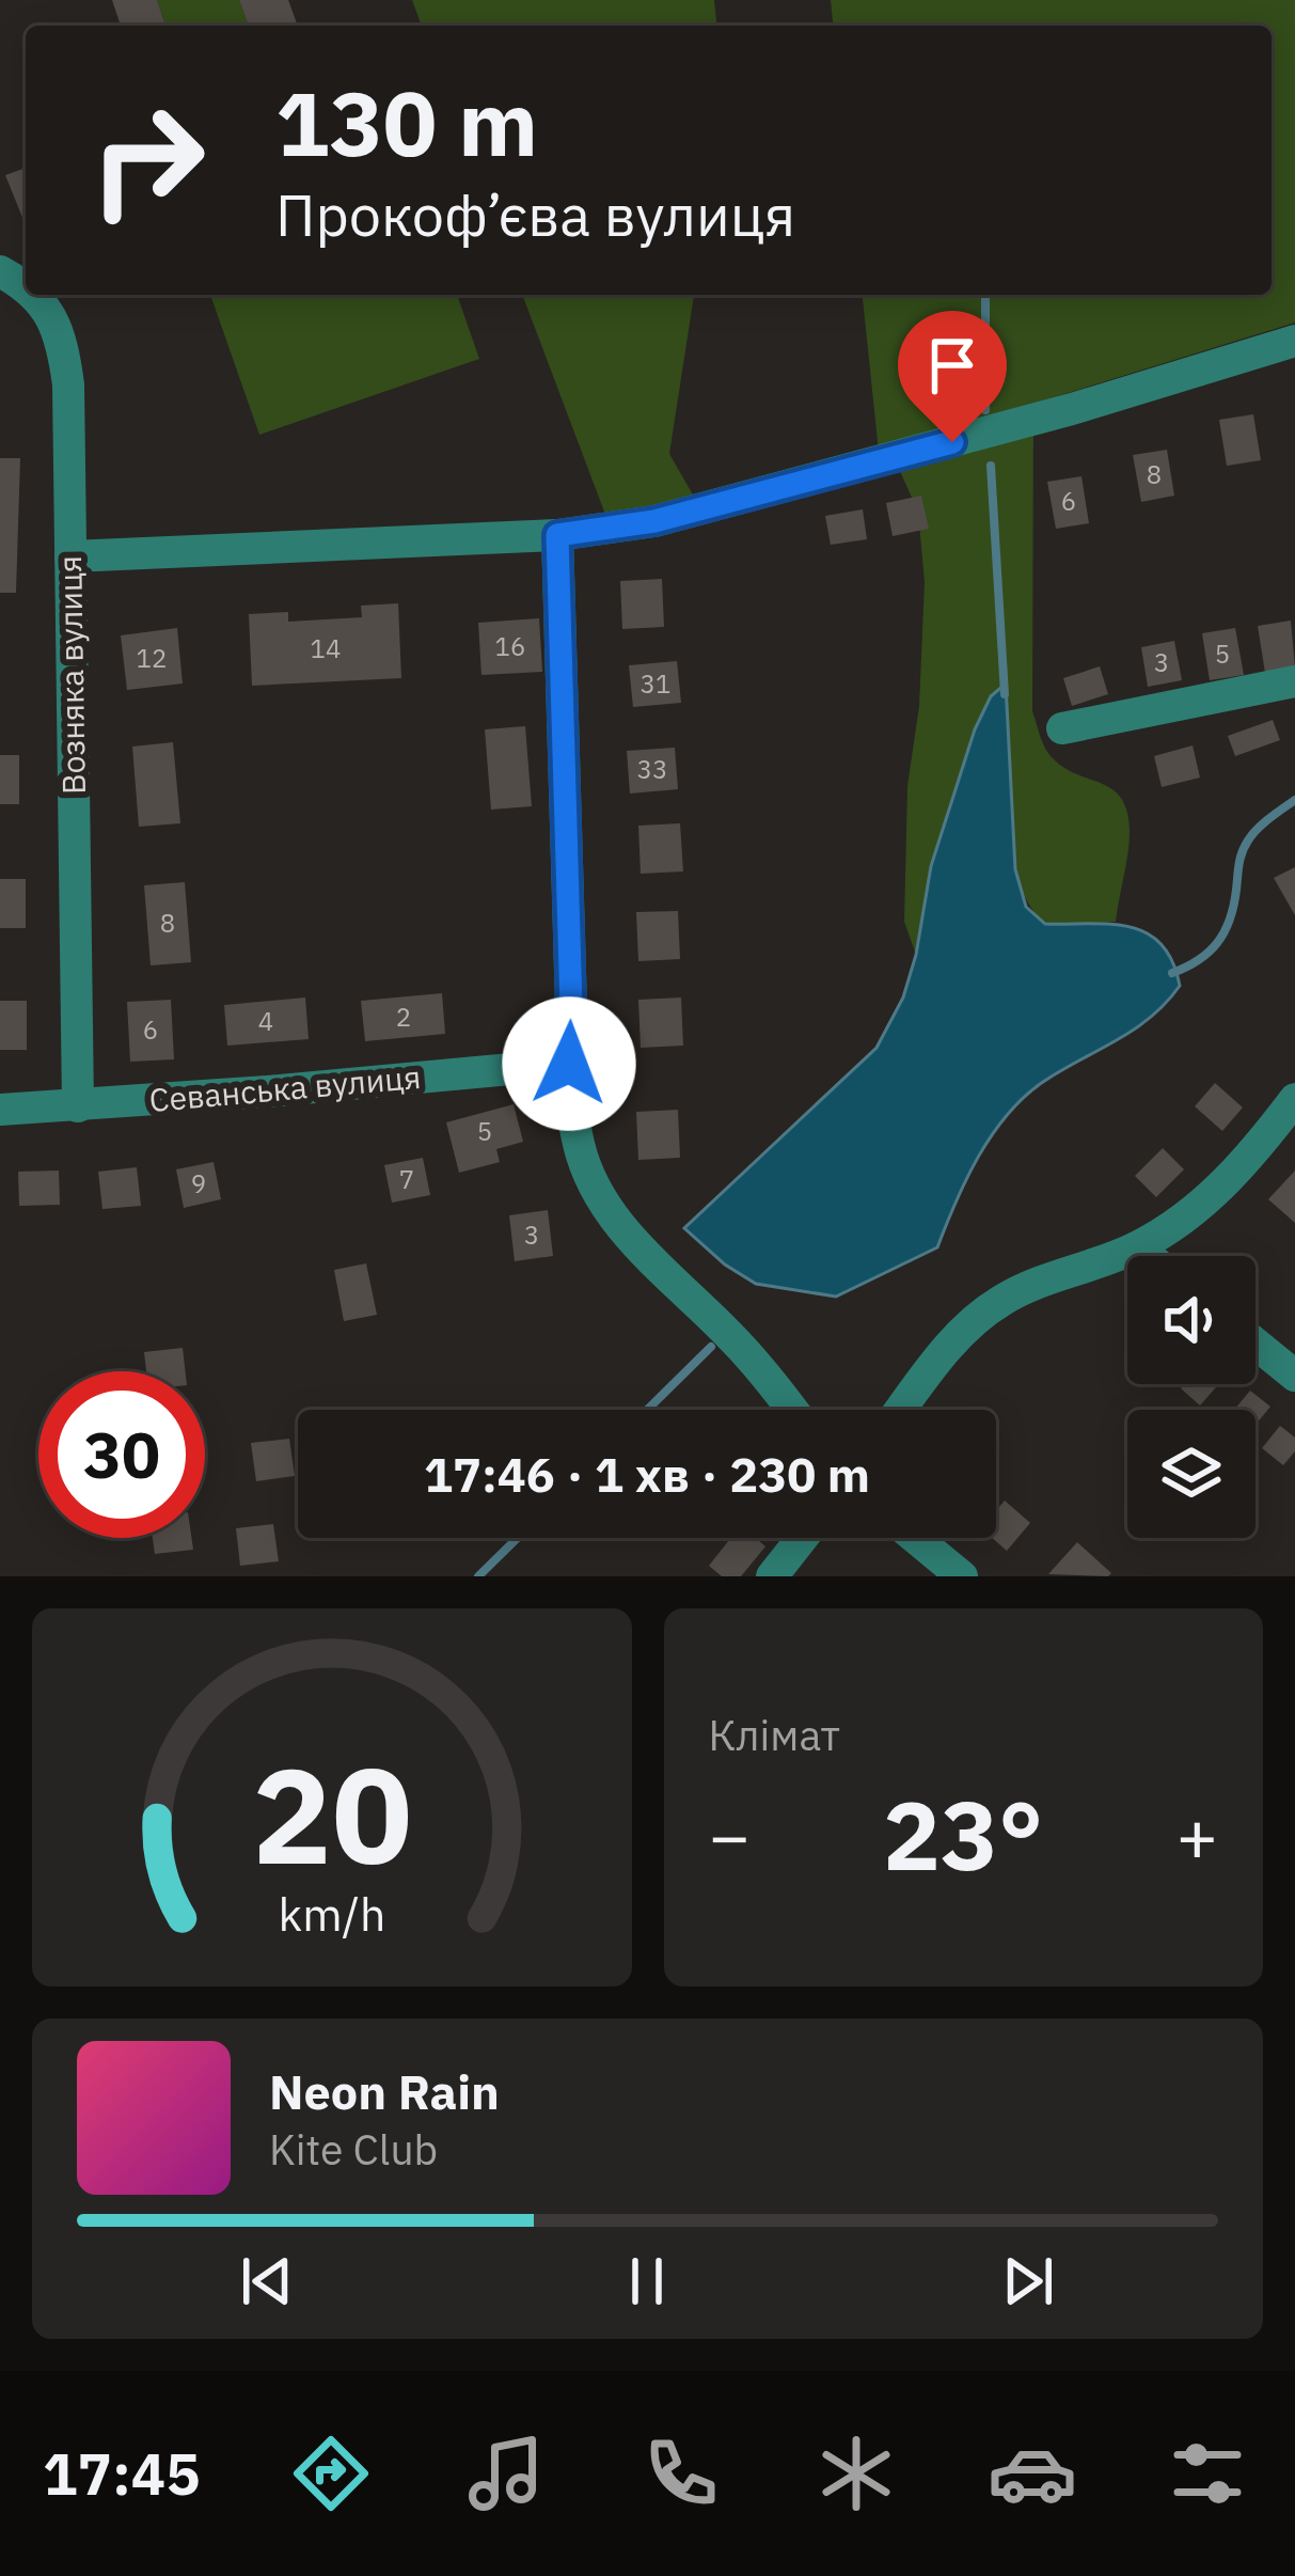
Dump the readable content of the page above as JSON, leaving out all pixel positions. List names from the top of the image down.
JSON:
{
  "streets": {
    "street": ["Возняка вулиця", "Севанська вулиця"]
  },
  "crossings": [
    ["Возняка вулиця", "Севанська вулиця"]
  ],
  "house_numbers": [
    "8",
    "6",
    "16",
    "14",
    "5",
    "12",
    "3",
    "31",
    "33",
    "8",
    "2",
    "4",
    "6",
    "5",
    "7",
    "9",
    "3"
  ],
  "page": {
    "turn": ["130 m", "Прокоф’єва вулиця"],
    "limit": "30",
    "trip": "17:46 · 1 хв · 230 m",
    "tile": "Клімат",
    "heat": ["−", "23°", "+"],
    "song": ["Neon Rain", "Kite Club"],
    "tabs": "17:45",
    "gauge": ["20", "km/h"]
  }
}
